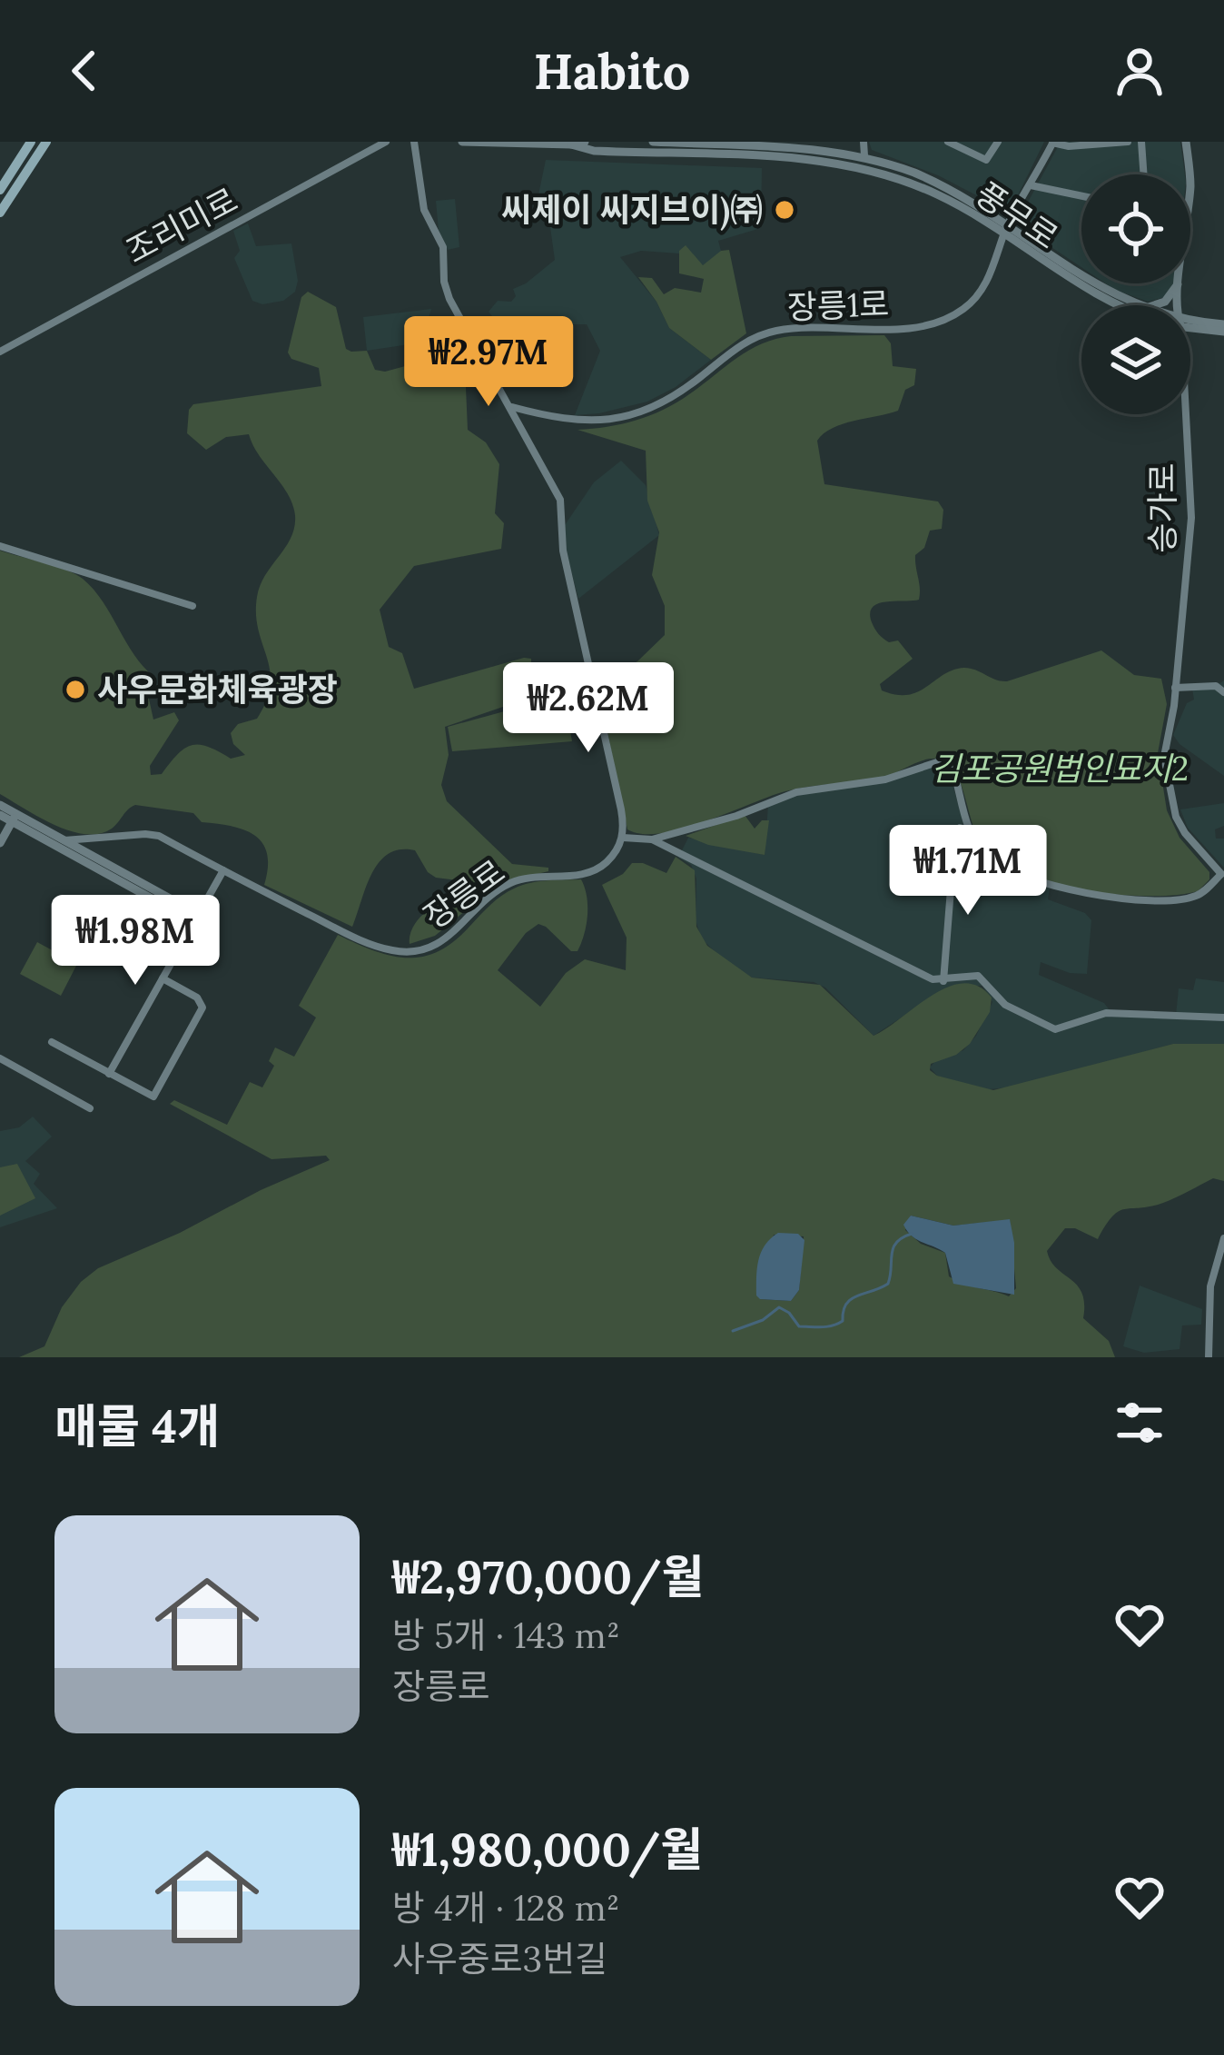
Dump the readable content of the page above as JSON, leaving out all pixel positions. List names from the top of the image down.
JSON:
{
  "streets": {
    "street": [
      "풍무로",
      "조리미로",
      "장릉1로",
      "승가로",
      "장릉로"
    ]
  },
  "crossings": [
    ["풍무로", "장릉1로"]
  ],
  "parks": ["김포공원법인묘지2"],
  "places": ["씨제이 씨지브이)㈜", "사우문화체육광장"],
  "page": {
    "header": "Habito",
    "price": [
      "₩2.97M",
      "₩2.62M",
      "₩1.71M",
      "₩1.98M"
    ],
    "heading": "매물 4개",
    "list": [
      {
        "name": "₩2,970,000/월",
        "note": "방 5개 · 143 m² · 장릉로"
      },
      {
        "name": "₩1,980,000/월",
        "note": "방 4개 · 128 m² · 사우중로3번길"
      }
    ]
  }
}
